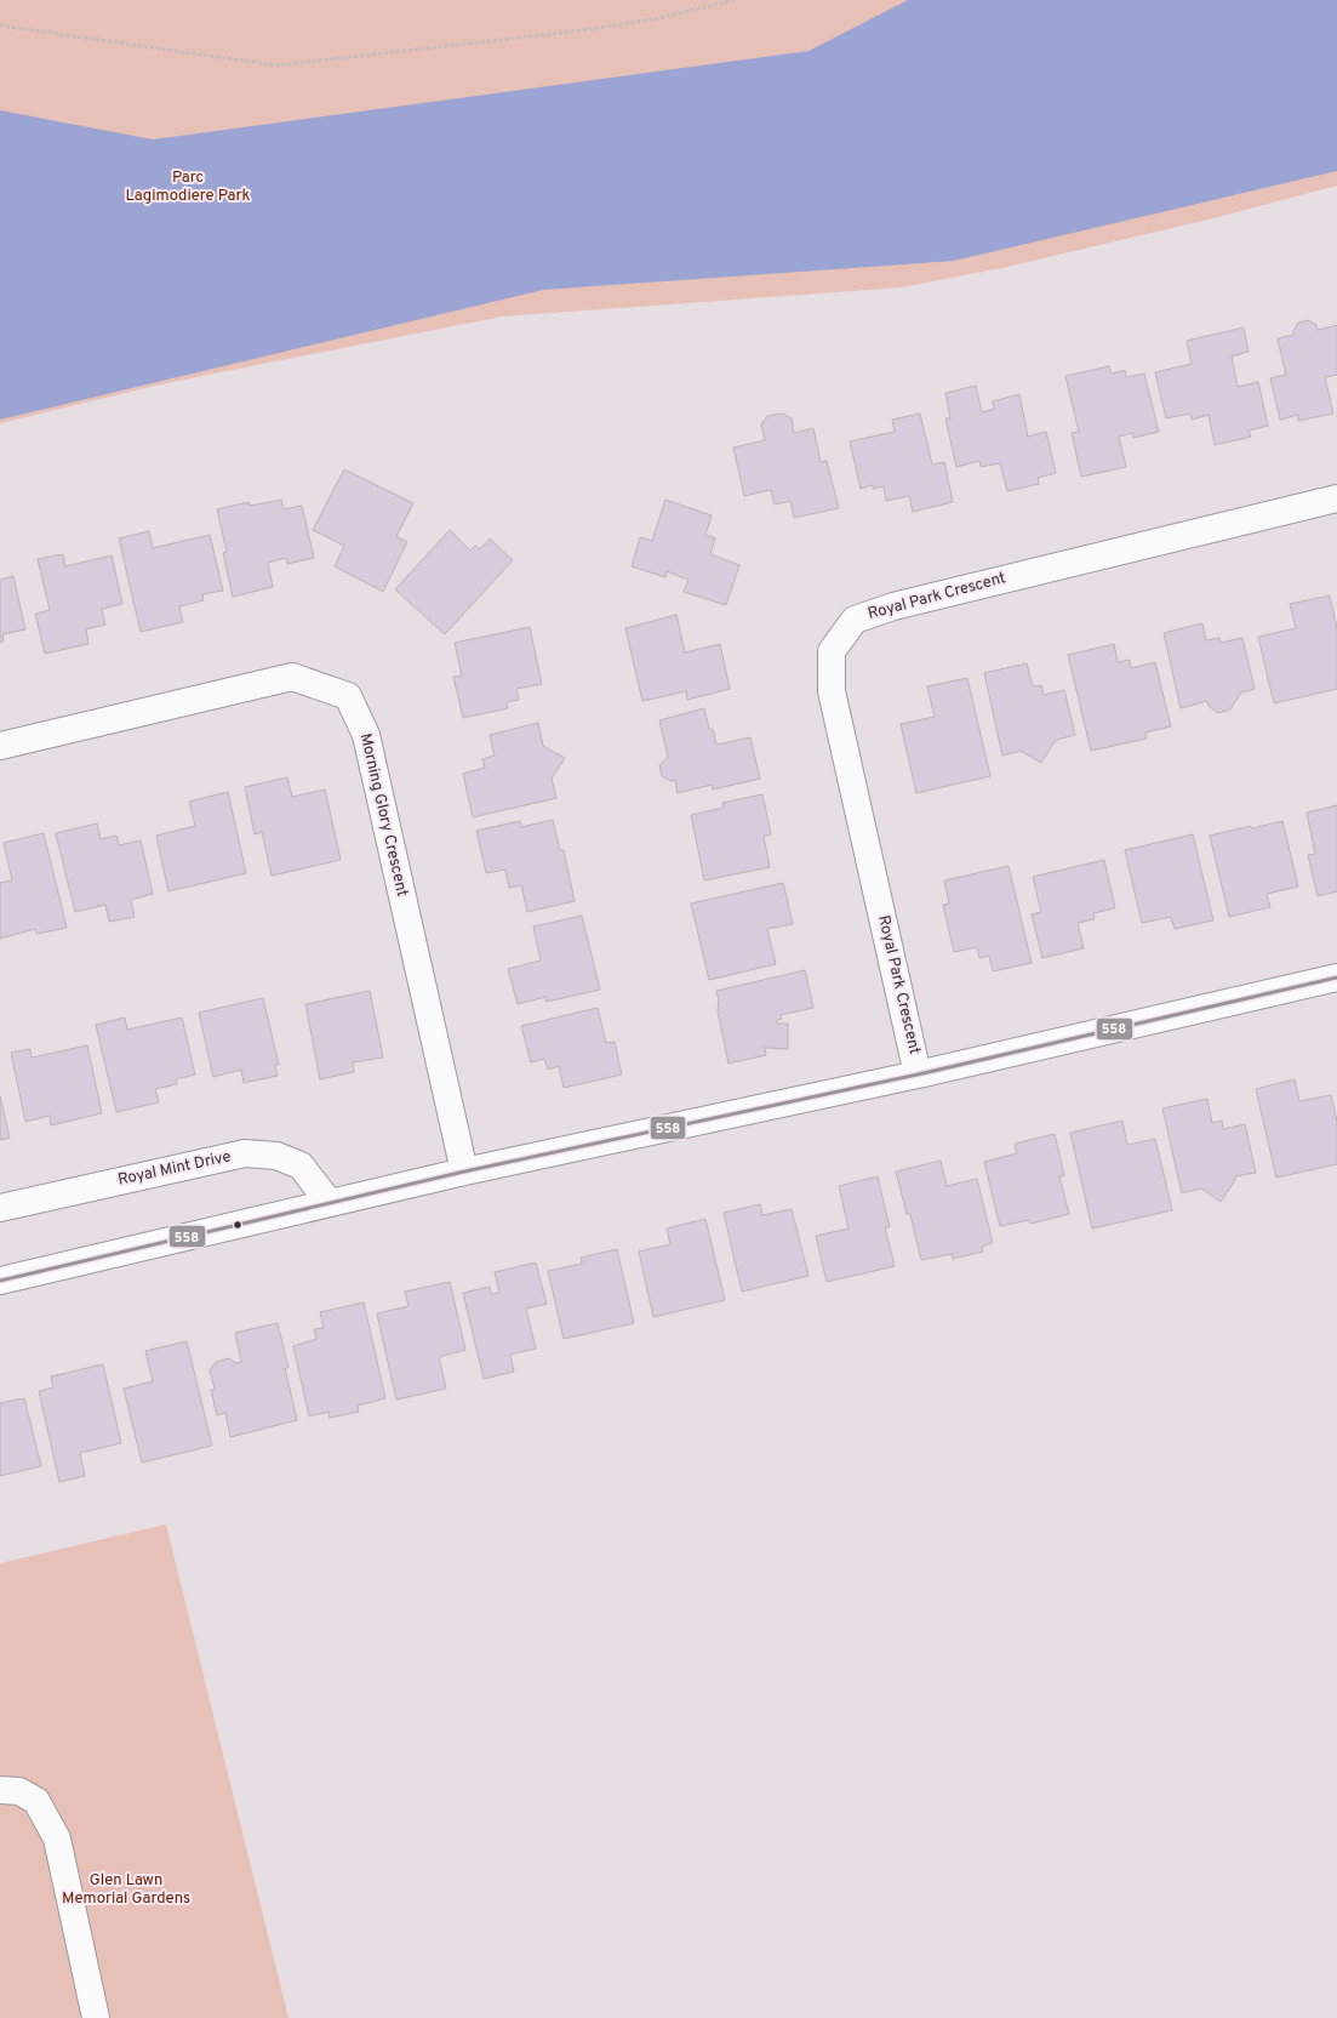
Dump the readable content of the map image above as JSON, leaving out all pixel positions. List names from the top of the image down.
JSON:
{
  "streets": {
    "street": ["Royal Park Crescent", "Morning Glory Crescent", "Royal Mint Drive"]
  },
  "parks": ["Parc Lagimodiere Park", "Glen Lawn Memorial Gardens"],
  "lines": ["transit line 558"]
}
